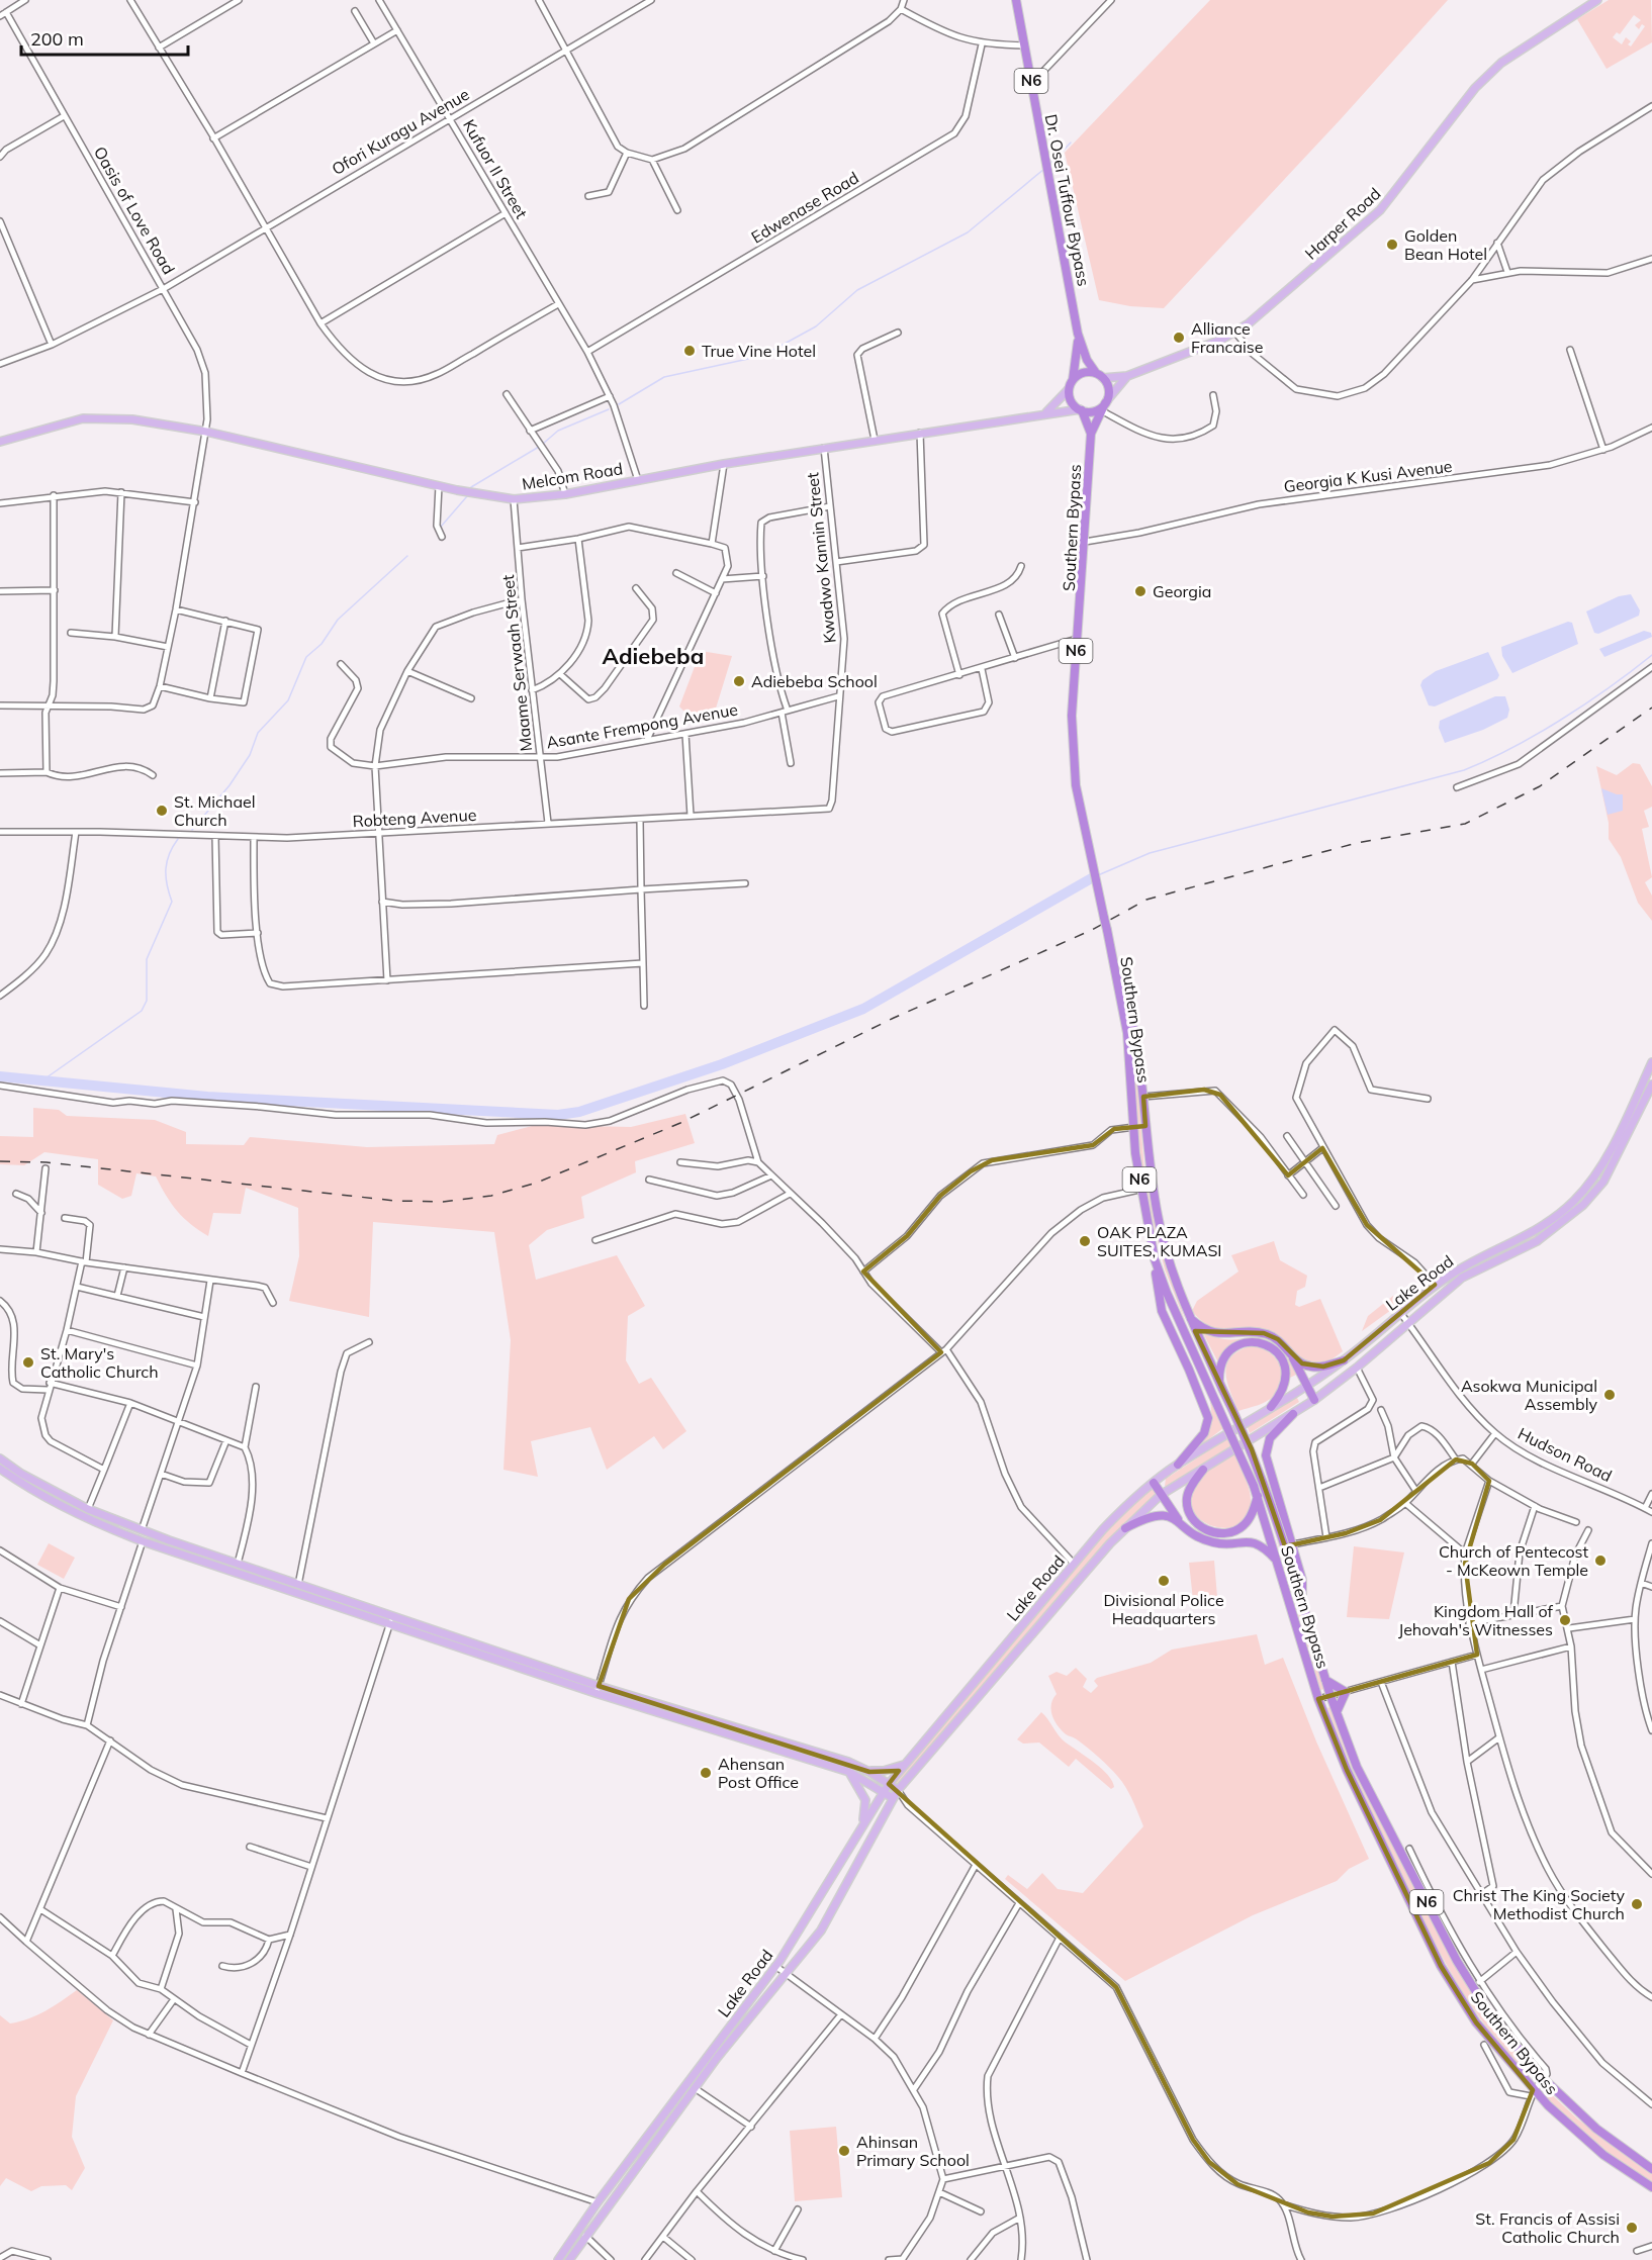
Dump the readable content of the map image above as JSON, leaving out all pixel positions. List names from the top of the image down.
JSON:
{
  "streets": {
    "highway": ["N6", "Dr. Osei Tuffour Bypass", "Southern Bypass"],
    "main road": ["Harper Road", "Melcom Road", "Lake Road"],
    "street": [
      "Ofori Kuragu Avenue",
      "Kufuor II Street",
      "Edwenase Road",
      "Oasis of Love Road",
      "Georgia K Kusi Avenue",
      "Kwadwo Kannin Street",
      "Maame Serwaah Street",
      "Asante Frempong Avenue",
      "Robteng Avenue",
      "Hudson Road"
    ]
  },
  "crossings": [
    ["N6", "Dr. Osei Tuffour Bypass"],
    ["N6", "Harper Road"],
    ["N6", "Melcom Road"],
    ["N6", "Southern Bypass"],
    ["Ofori Kuragu Avenue", "Kufuor II Street"],
    ["Ofori Kuragu Avenue", "Oasis of Love Road"],
    ["Kufuor II Street", "Edwenase Road"],
    ["Kufuor II Street", "Melcom Road"],
    ["Dr. Osei Tuffour Bypass", "Harper Road"],
    ["Dr. Osei Tuffour Bypass", "Melcom Road"],
    ["Dr. Osei Tuffour Bypass", "Southern Bypass"],
    ["Oasis of Love Road", "Melcom Road"],
    ["Harper Road", "Melcom Road"],
    ["Harper Road", "Southern Bypass"],
    ["Melcom Road", "Southern Bypass"],
    ["Melcom Road", "Kwadwo Kannin Street"],
    ["Melcom Road", "Maame Serwaah Street"],
    ["Georgia K Kusi Avenue", "Southern Bypass"],
    ["Kwadwo Kannin Street", "Asante Frempong Avenue"],
    ["Kwadwo Kannin Street", "Robteng Avenue"],
    ["Maame Serwaah Street", "Asante Frempong Avenue"],
    ["Maame Serwaah Street", "Robteng Avenue"],
    ["Lake Road", "Hudson Road"]
  ],
  "districts": ["Adiebeba"],
  "places": [
    "Golden Bean Hotel",
    "Alliance Francaise",
    "True Vine Hotel",
    "Georgia",
    "Adiebeba School",
    "St. Michael Church",
    "OAK PLAZA SUITES, KUMASI",
    "St. Mary's Catholic Church",
    "Asokwa Municipal Assembly",
    "Church of Pentecost - McKeown Temple",
    "Divisional Police Headquarters",
    "Kingdom Hall of Jehovah's Witnesses",
    "Ahensan Post Office",
    "Christ The King Society Methodist Church",
    "Ahinsan Primary School",
    "St. Francis of Assisi Catholic Church"
  ],
  "scale_bar": "200 m"
}
